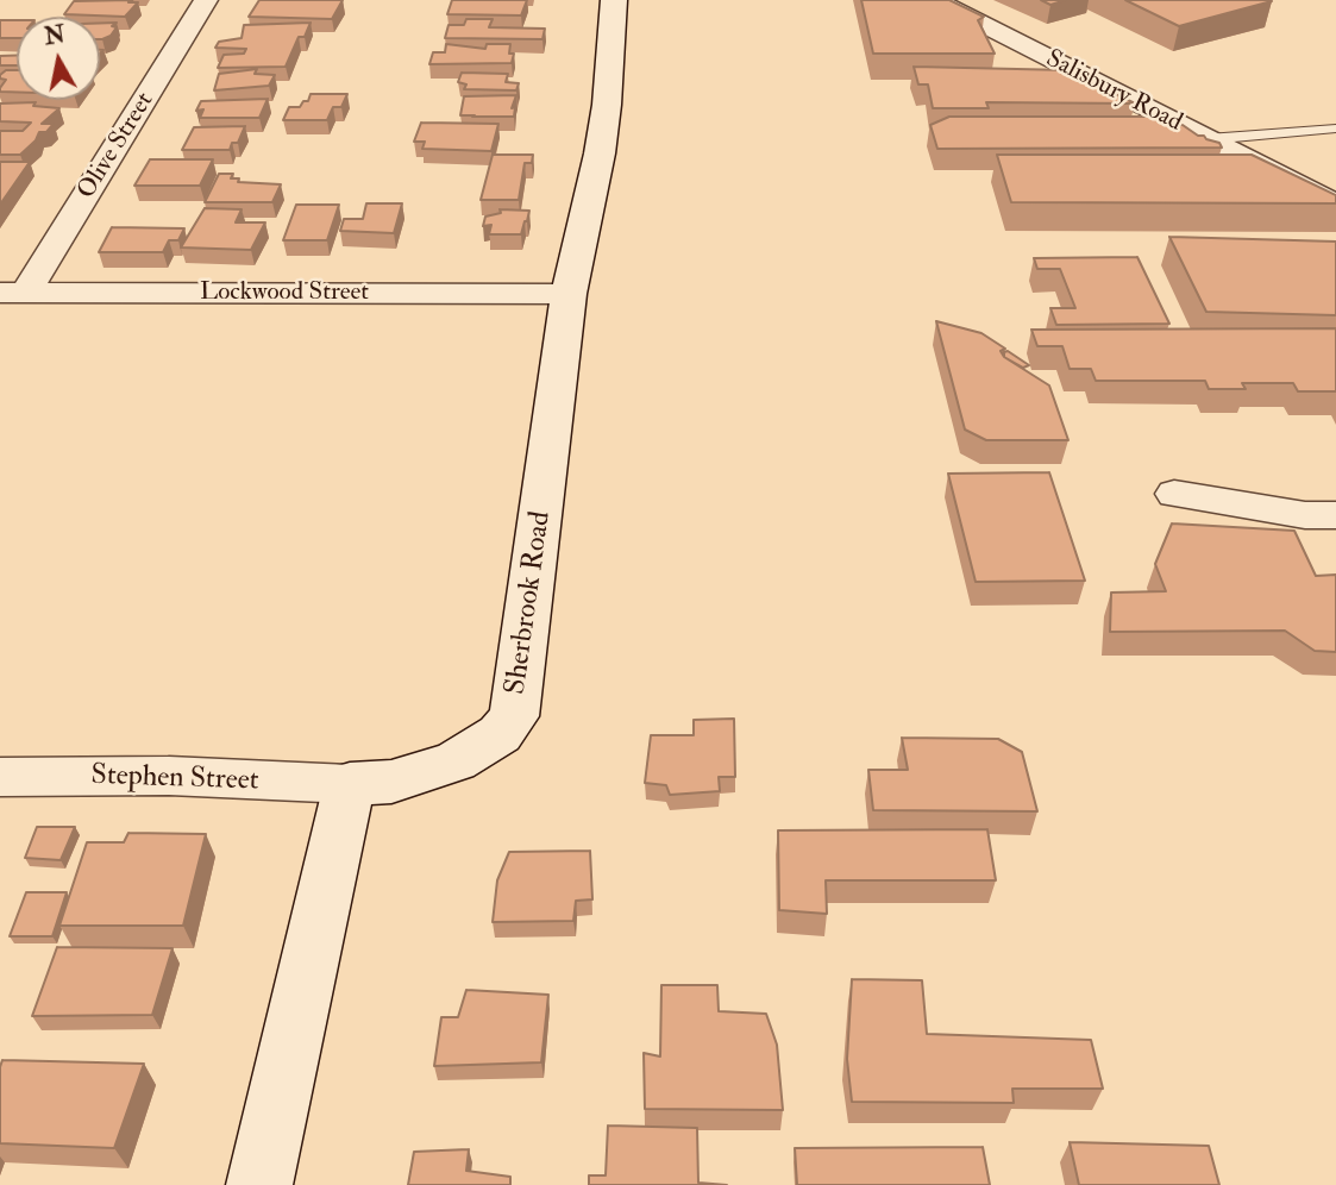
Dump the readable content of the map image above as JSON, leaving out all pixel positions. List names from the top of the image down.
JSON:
{
  "streets": {
    "main road": ["Sherbrook Road"],
    "street": [
      "Salisbury Road",
      "Olive Street",
      "Lockwood Street",
      "Stephen Street"
    ]
  },
  "crossings": [
    ["Olive Street", "Lockwood Street"],
    ["Lockwood Street", "Sherbrook Road"],
    ["Sherbrook Road", "Stephen Street"]
  ],
  "north": "top"
}
